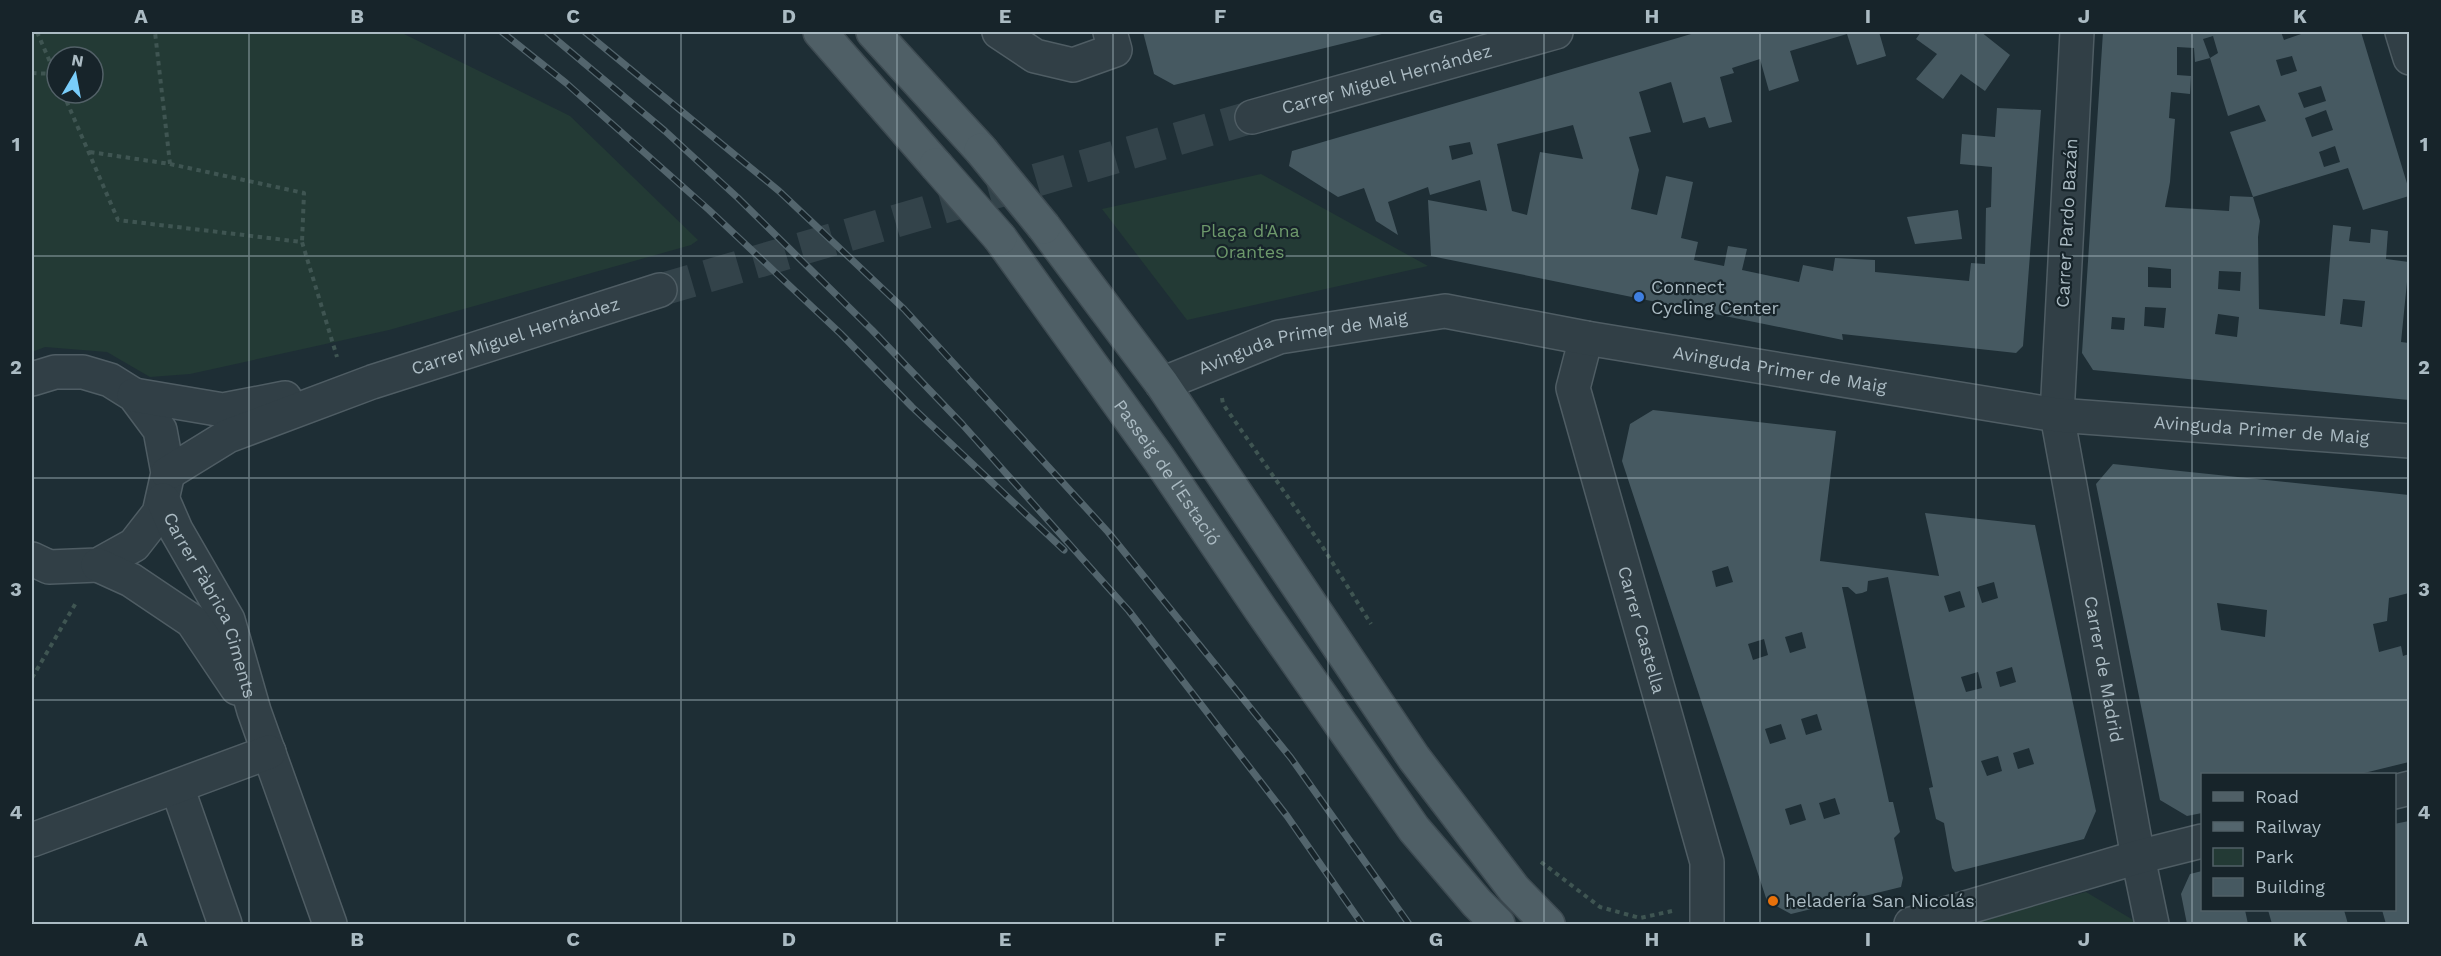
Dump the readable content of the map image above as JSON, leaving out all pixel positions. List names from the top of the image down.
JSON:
{
  "streets": {
    "main road": ["Passeig de l'Estació"],
    "street": [
      "Carrer Miguel Hernández",
      "Carrer Pardo Bazán",
      "Avinguda Primer de Maig",
      "Carrer Fàbrica Ciments",
      "Carrer Castella",
      "Carrer de Madrid"
    ]
  },
  "crossings": [
    ["Carrer Miguel Hernández", "Carrer Fàbrica Ciments"],
    ["Carrer Pardo Bazán", "Avinguda Primer de Maig"],
    ["Carrer Pardo Bazán", "Carrer de Madrid"],
    ["Avinguda Primer de Maig", "Carrer Castella"],
    ["Avinguda Primer de Maig", "Carrer de Madrid"]
  ],
  "parks": ["Plaça d'Ana Orantes"],
  "places": ["Connect Cycling Center", "heladería San Nicolás"],
  "legend": [
    "Road",
    "Railway",
    "Park",
    "Building"
  ],
  "north": "top",
  "grid": {
    "columns": [
      "A",
      "B",
      "C",
      "D",
      "E",
      "F",
      "G",
      "H",
      "I",
      "J",
      "K"
    ],
    "rows": [
      "1",
      "2",
      "3",
      "4"
    ]
  }
}
